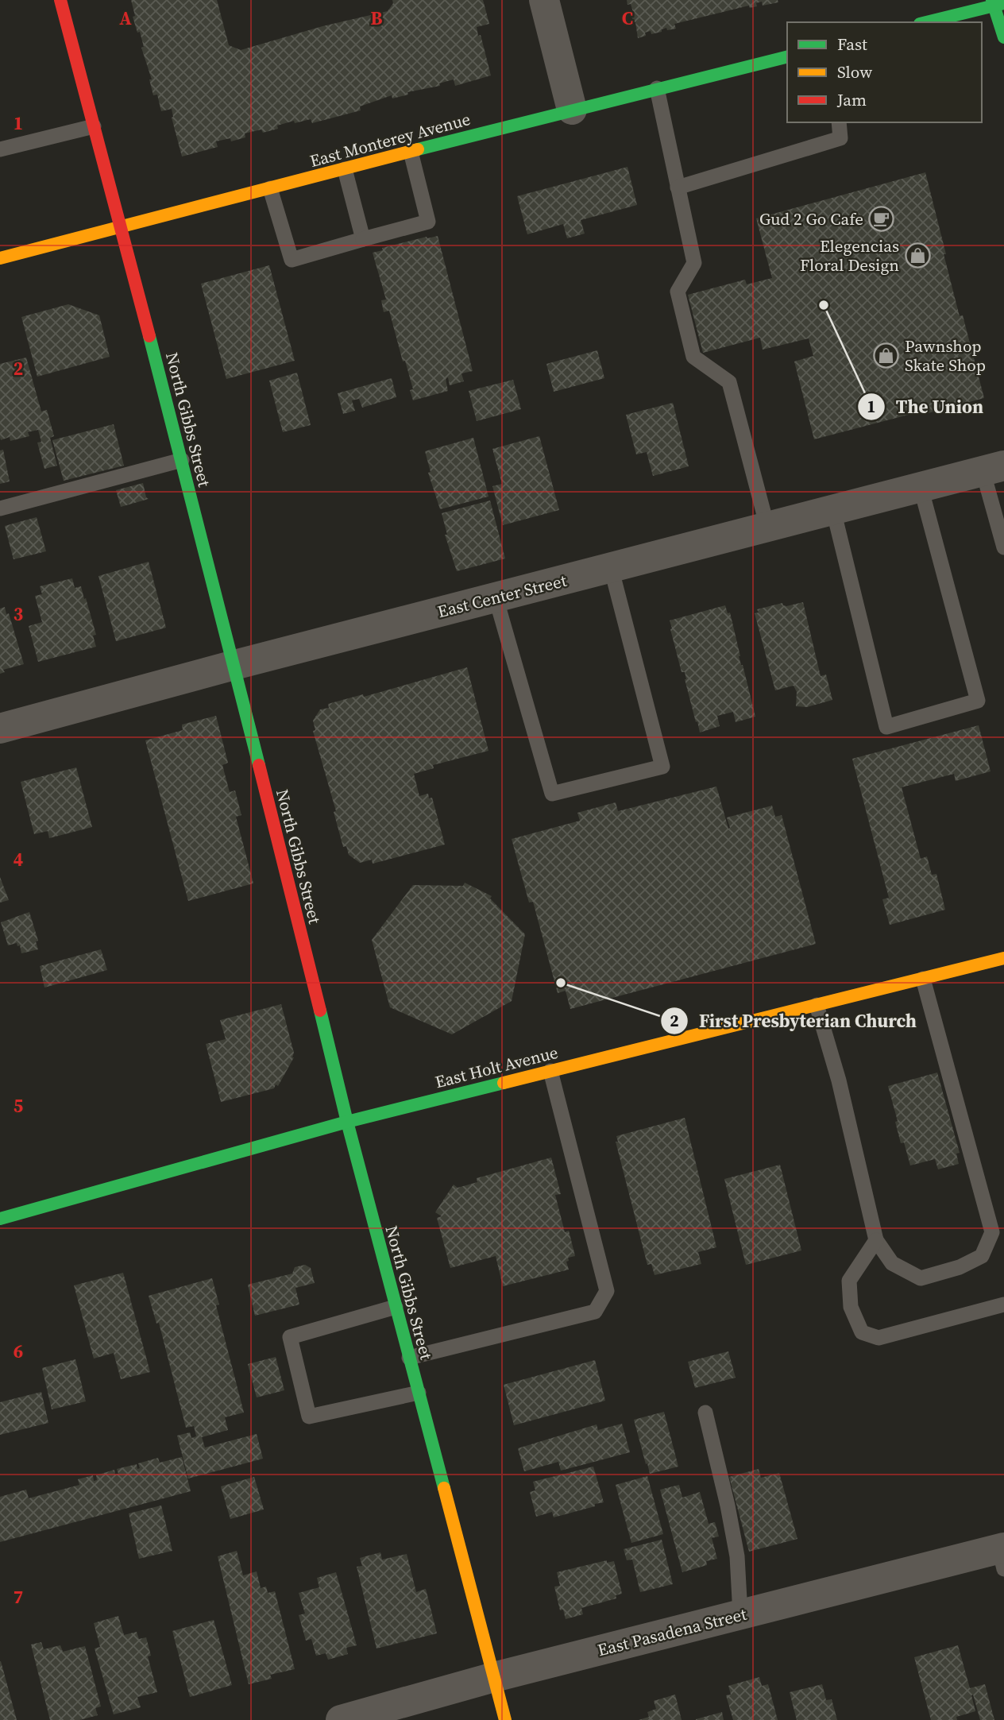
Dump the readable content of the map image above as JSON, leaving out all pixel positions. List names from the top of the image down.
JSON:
{
  "streets": {
    "street": [
      "East Monterey Avenue",
      "North Gibbs Street",
      "East Center Street",
      "East Holt Avenue",
      "East Pasadena Street"
    ]
  },
  "crossings": [
    ["East Monterey Avenue", "North Gibbs Street"],
    ["North Gibbs Street", "East Center Street"],
    ["North Gibbs Street", "East Holt Avenue"],
    ["North Gibbs Street", "East Pasadena Street"]
  ],
  "places": {
    "cafe": ["Gud 2 Go Cafe"],
    "shop": ["Elegencias Floral Design", "Pawnshop Skate Shop"],
    "other": ["The Union", "First Presbyterian Church"]
  },
  "legend": ["Fast", "Slow", "Jam"],
  "grid": {
    "columns": ["A", "B", "C"],
    "rows": [
      "1",
      "2",
      "3",
      "4",
      "5",
      "6",
      "7"
    ]
  }
}
